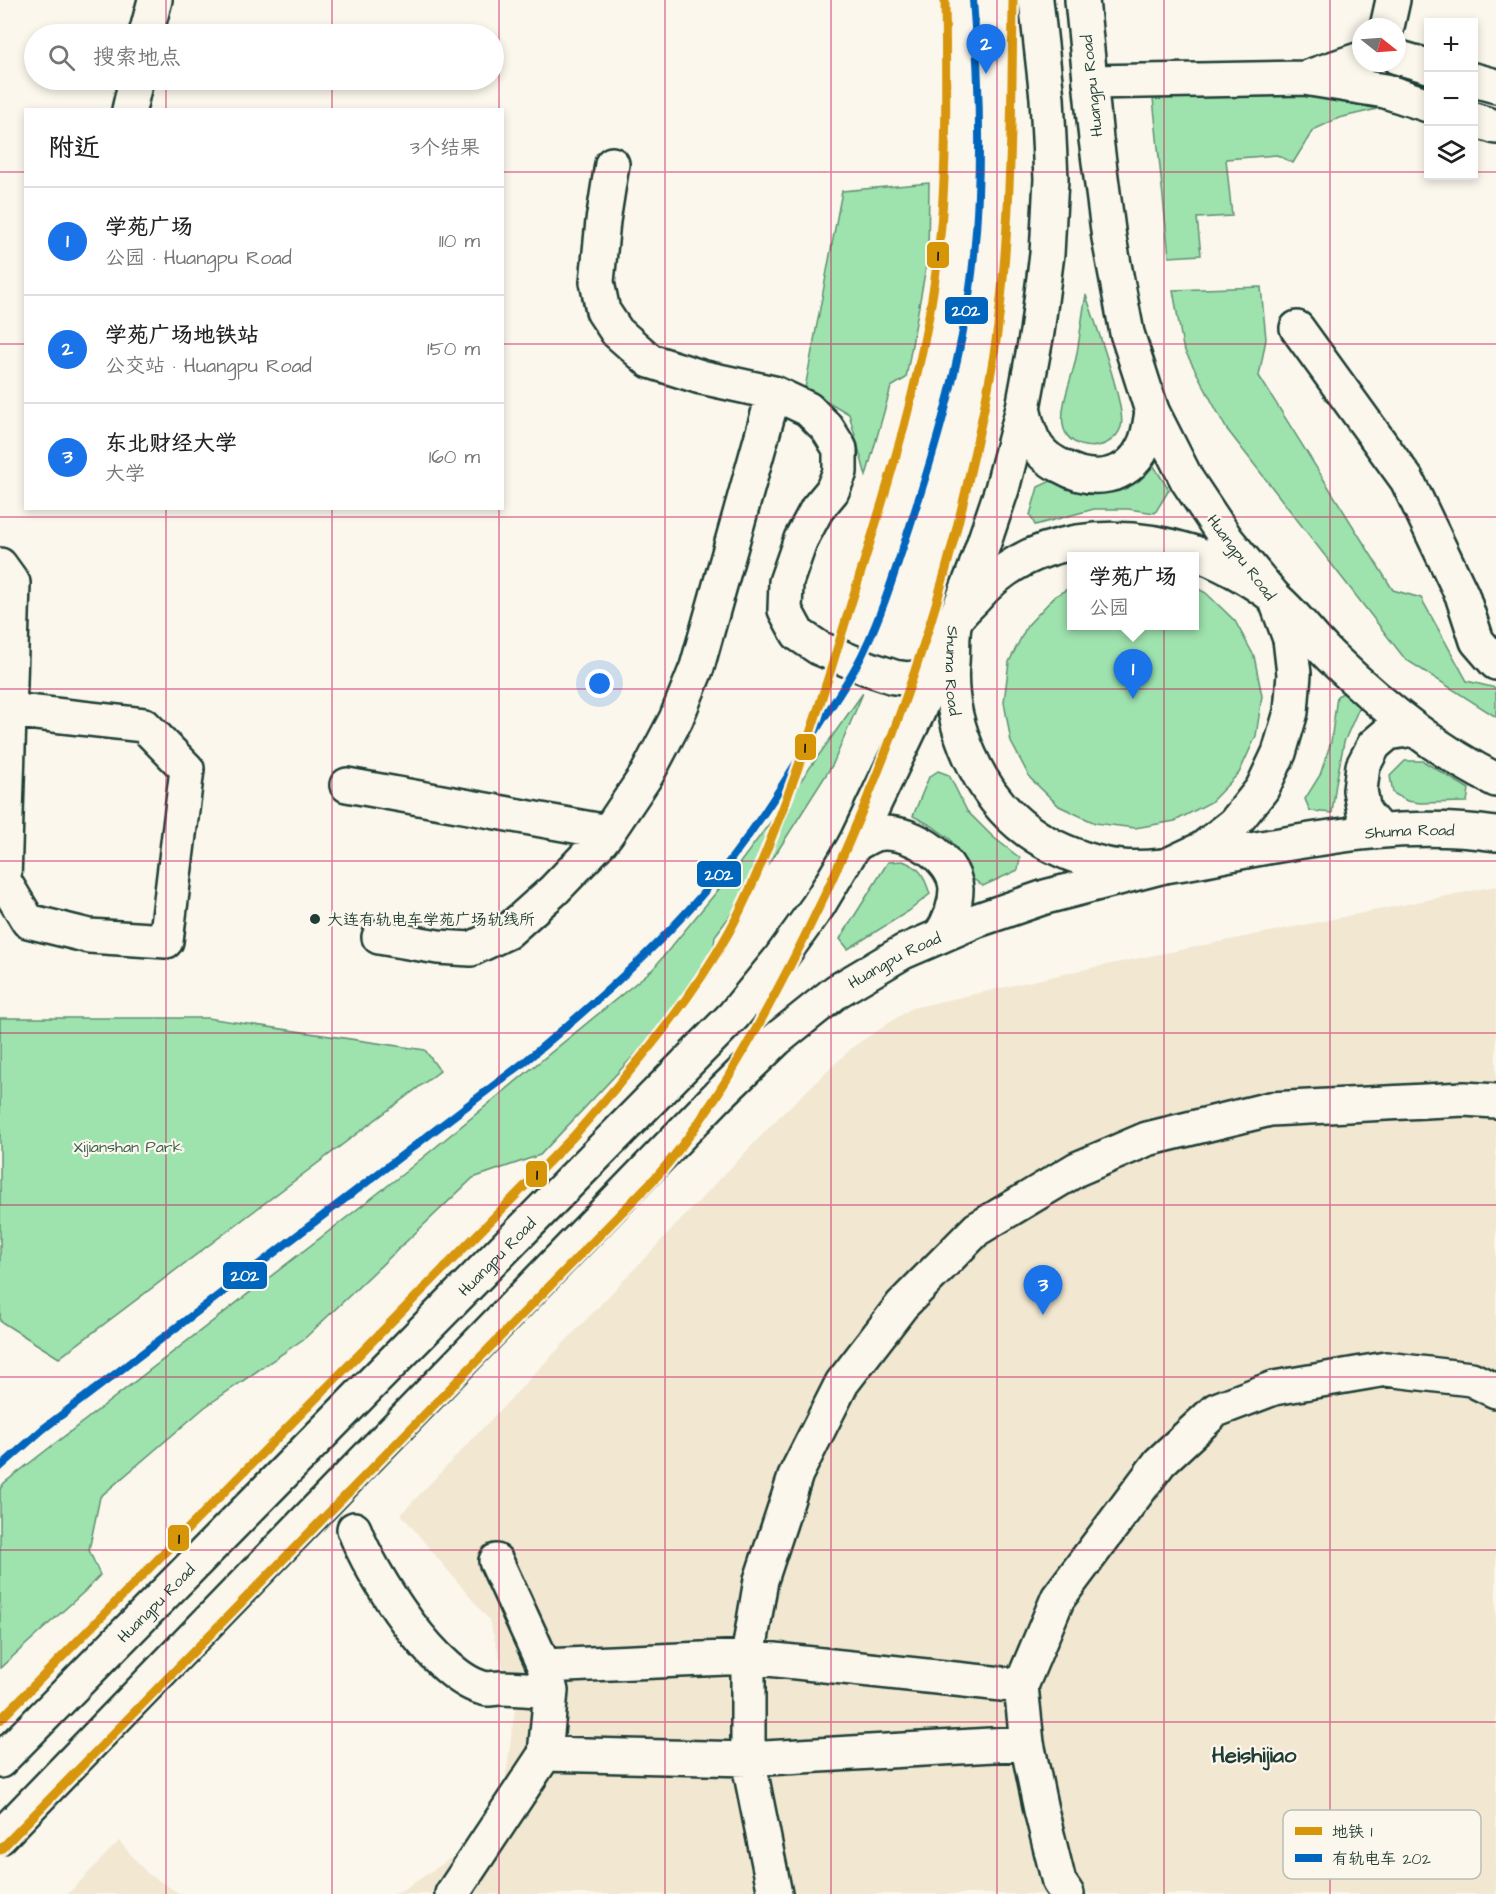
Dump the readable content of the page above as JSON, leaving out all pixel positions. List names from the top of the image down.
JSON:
{
  "streets": {
    "main road": ["Huangpu Road", "Shuma Road"]
  },
  "crossings": [
    ["Huangpu Road", "Shuma Road"]
  ],
  "districts": ["Heishijiao"],
  "parks": ["Xijianshan Park"],
  "places": ["大连有轨电车学苑广场轨线所"],
  "lines": ["metro line 1", "tram line 202"],
  "legend": ["地铁 1", "有轨电车 202"],
  "north": "right",
  "page": {
    "map_buttons": ["+", "−"],
    "pins": ["2", "1", "3"],
    "search": "搜索地点",
    "heading": ["附近", "3个结果"],
    "list": [
      {
        "mark": "1",
        "name": "学苑广场",
        "note": "公园 · Huangpu Road",
        "value": "110 m"
      },
      {
        "mark": "2",
        "name": "学苑广场地铁站",
        "note": "公交站 · Huangpu Road",
        "value": "150 m"
      },
      {
        "mark": "3",
        "name": "东北财经大学",
        "note": "大学",
        "value": "160 m"
      }
    ],
    "popup": ["学苑广场", "公园"]
  }
}
